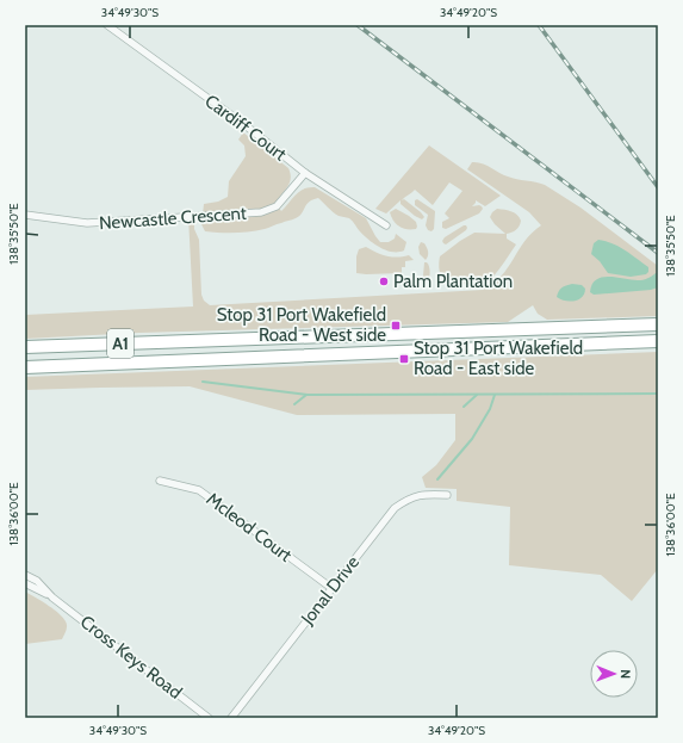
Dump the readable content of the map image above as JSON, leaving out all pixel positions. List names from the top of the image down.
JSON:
{
  "streets": {
    "highway": ["A1"],
    "street": [
      "Cardiff Court",
      "Newcastle Crescent",
      "Mcleod Court",
      "Jonal Drive",
      "Cross Keys Road"
    ]
  },
  "crossings": [
    ["Cardiff Court", "Newcastle Crescent"],
    ["Mcleod Court", "Jonal Drive"]
  ],
  "places": {
    "other": ["Palm Plantation"],
    "transit": ["Stop 31 Port Wakefield Road - West side", "Stop 31 Port Wakefield Road - East side"]
  },
  "north": "right",
  "coordinates": [
    "34°49'30\"S",
    "34°49'20\"S",
    "138°35'50\"E",
    "138°36'00\"E"
  ]
}
